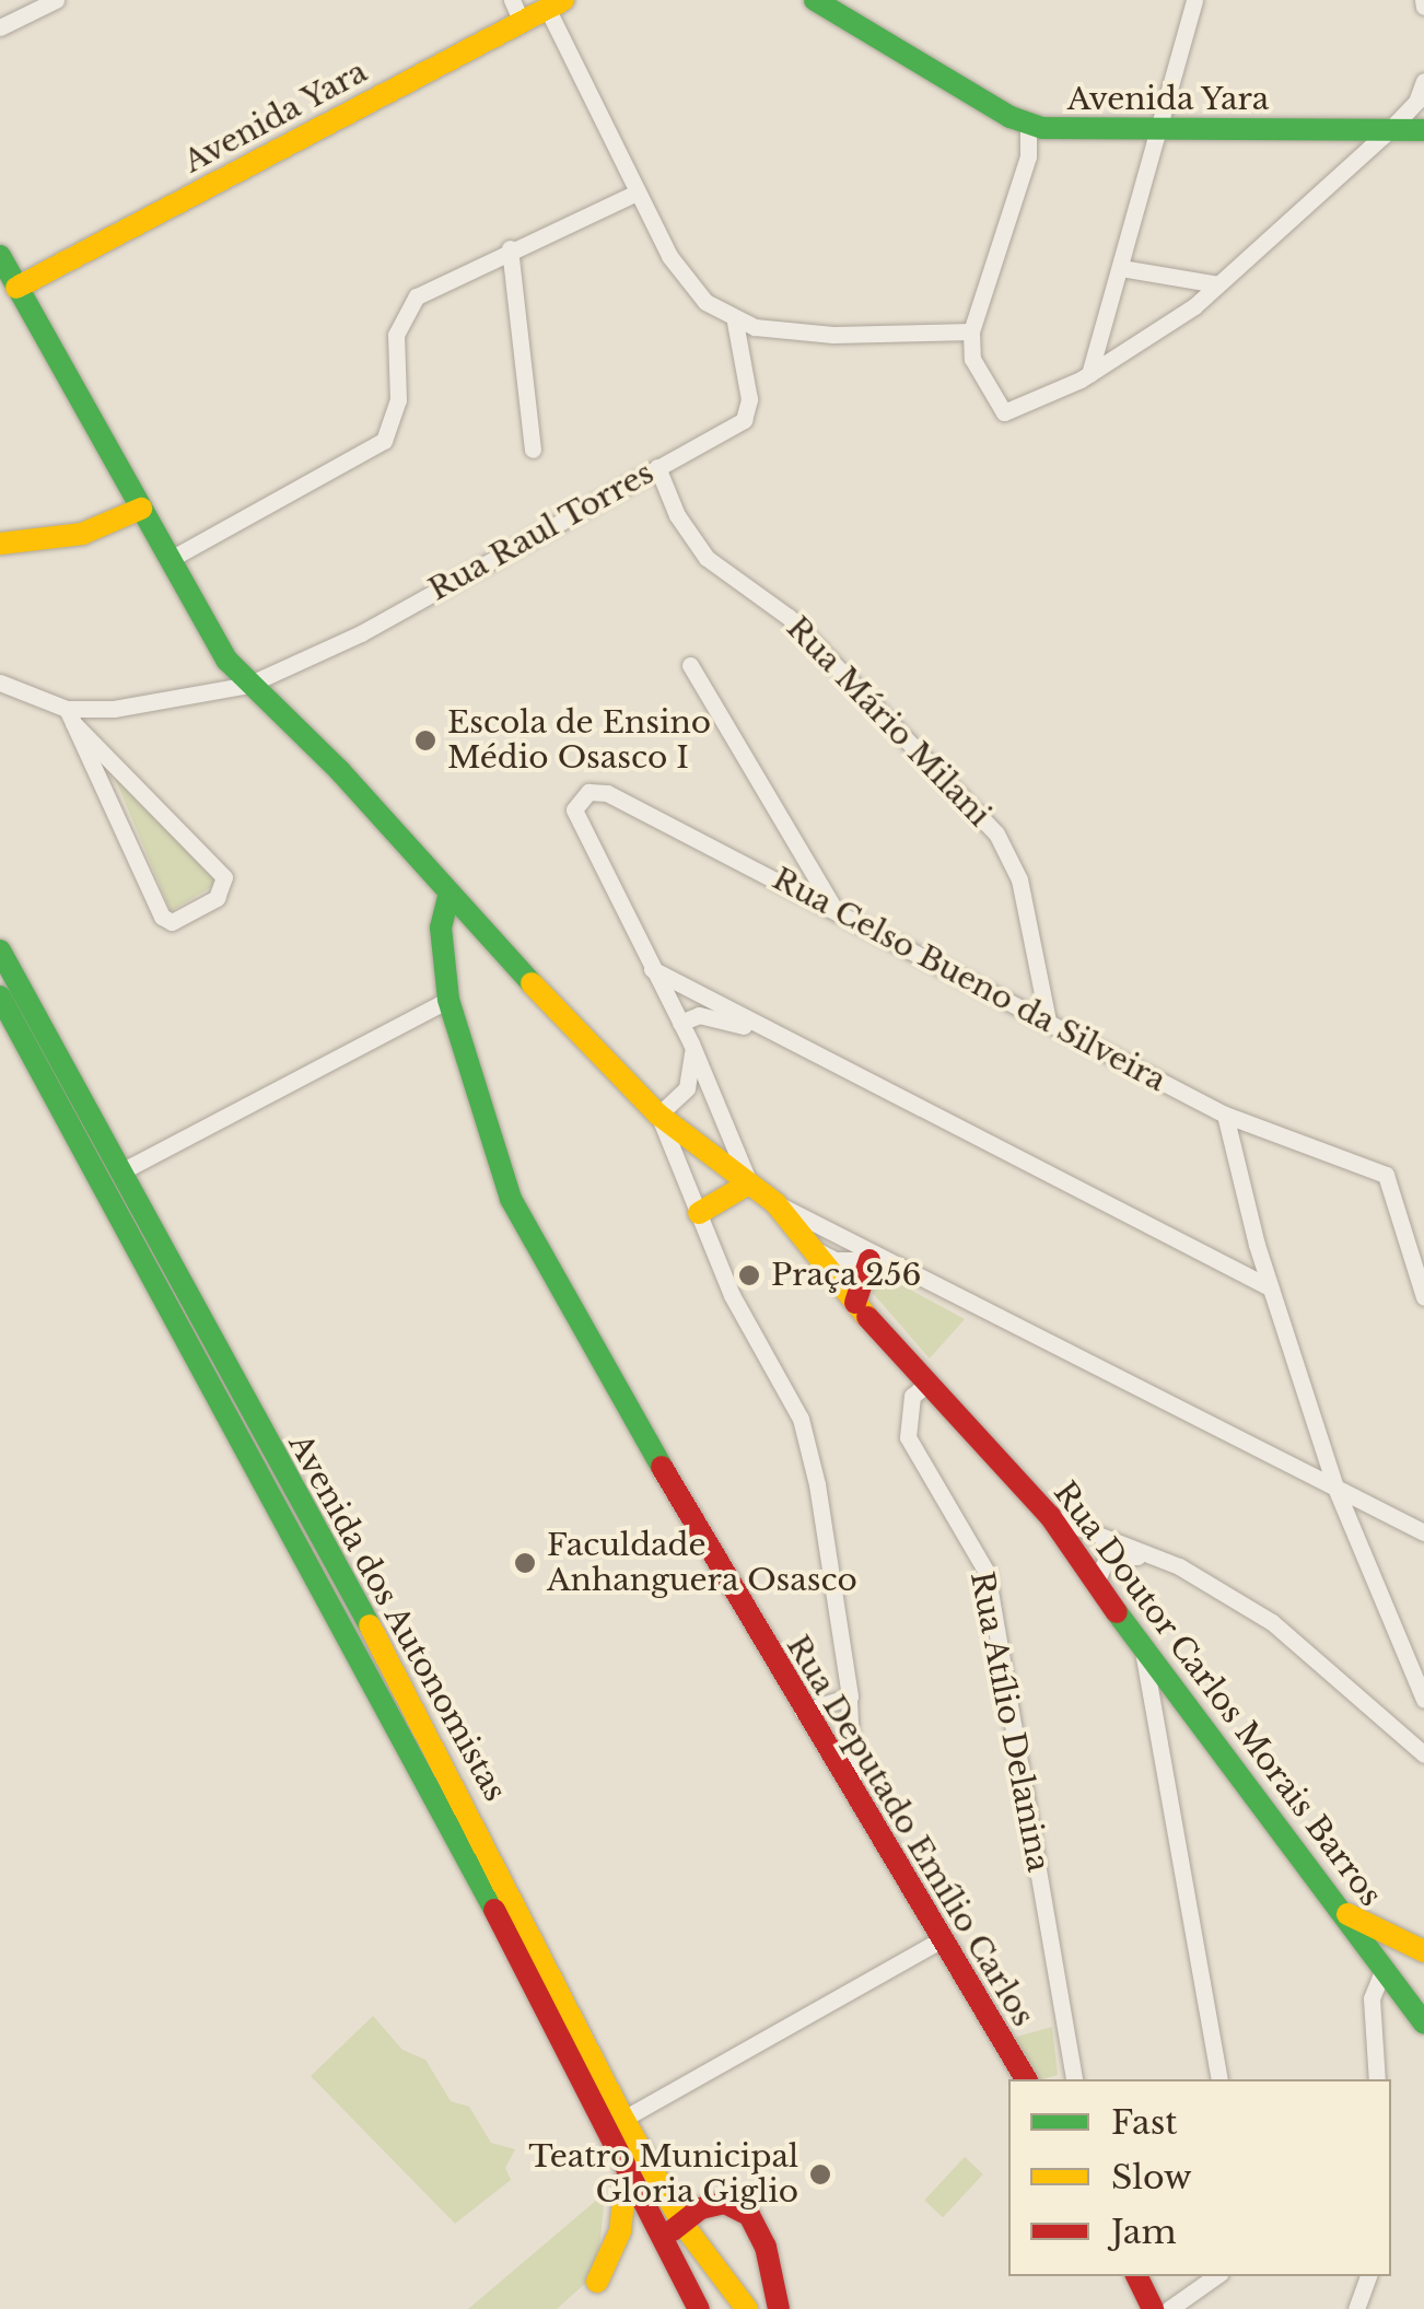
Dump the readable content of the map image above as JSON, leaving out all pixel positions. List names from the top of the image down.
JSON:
{
  "streets": {
    "street": [
      "Avenida Yara",
      "Rua Raul Torres",
      "Rua Mário Milani",
      "Rua Celso Bueno da Silveira",
      "Avenida dos Autonomistas",
      "Rua Doutor Carlos Morais Barros",
      "Rua Atílio Delanina",
      "Rua Deputado Emílio Carlos"
    ]
  },
  "crossings": [
    ["Rua Raul Torres", "Rua Mário Milani"],
    ["Rua Mário Milani", "Rua Celso Bueno da Silveira"],
    ["Rua Doutor Carlos Morais Barros", "Rua Atílio Delanina"],
    ["Rua Doutor Carlos Morais Barros", "Rua Deputado Emílio Carlos"]
  ],
  "places": [
    "Escola de Ensino Médio Osasco I",
    "Praça 256",
    "Faculdade Anhanguera Osasco",
    "Teatro Municipal Gloria Giglio"
  ],
  "legend": ["Fast", "Slow", "Jam"]
}
